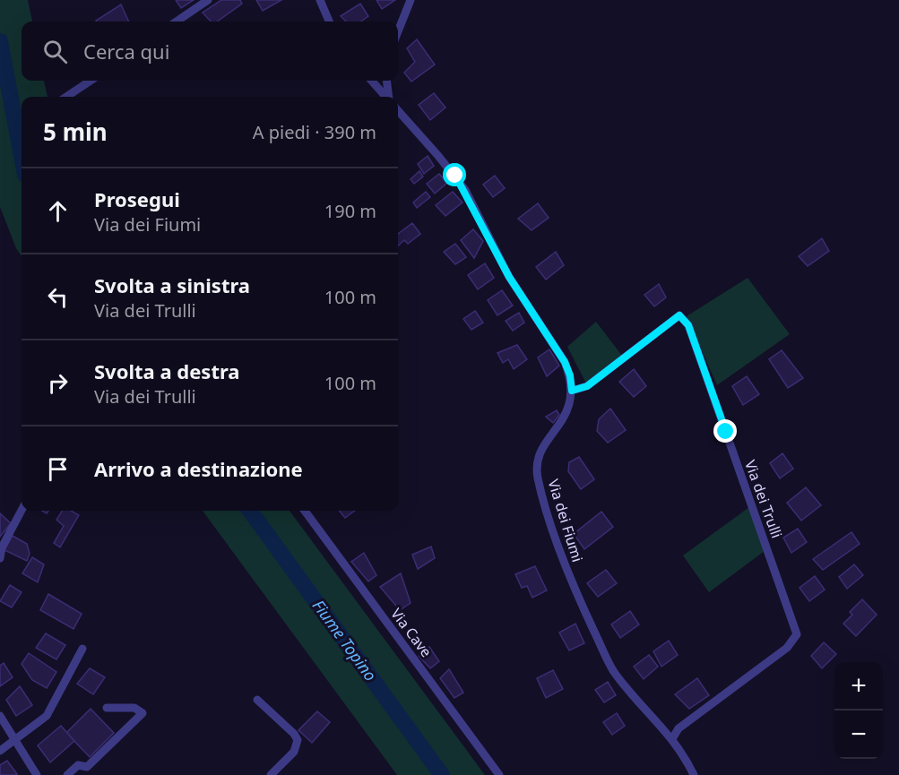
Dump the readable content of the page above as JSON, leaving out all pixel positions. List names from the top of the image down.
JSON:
{
  "streets": {
    "street": ["Via dei Trulli", "Via dei Fiumi", "Via Cave"]
  },
  "crossings": [
    ["Via dei Trulli", "Via dei Fiumi"]
  ],
  "water": ["Fiume Topino"],
  "page": {
    "search": "Cerca qui",
    "heading": ["5 min", "A piedi · 390 m"],
    "list": [
      ["Prosegui", "Via dei Fiumi", "190 m"],
      ["Svolta a sinistra", "Via dei Trulli", "100 m"],
      ["Svolta a destra", "Via dei Trulli", "100 m"],
      "Arrivo a destinazione"
    ],
    "map_buttons": ["+", "−"]
  }
}
